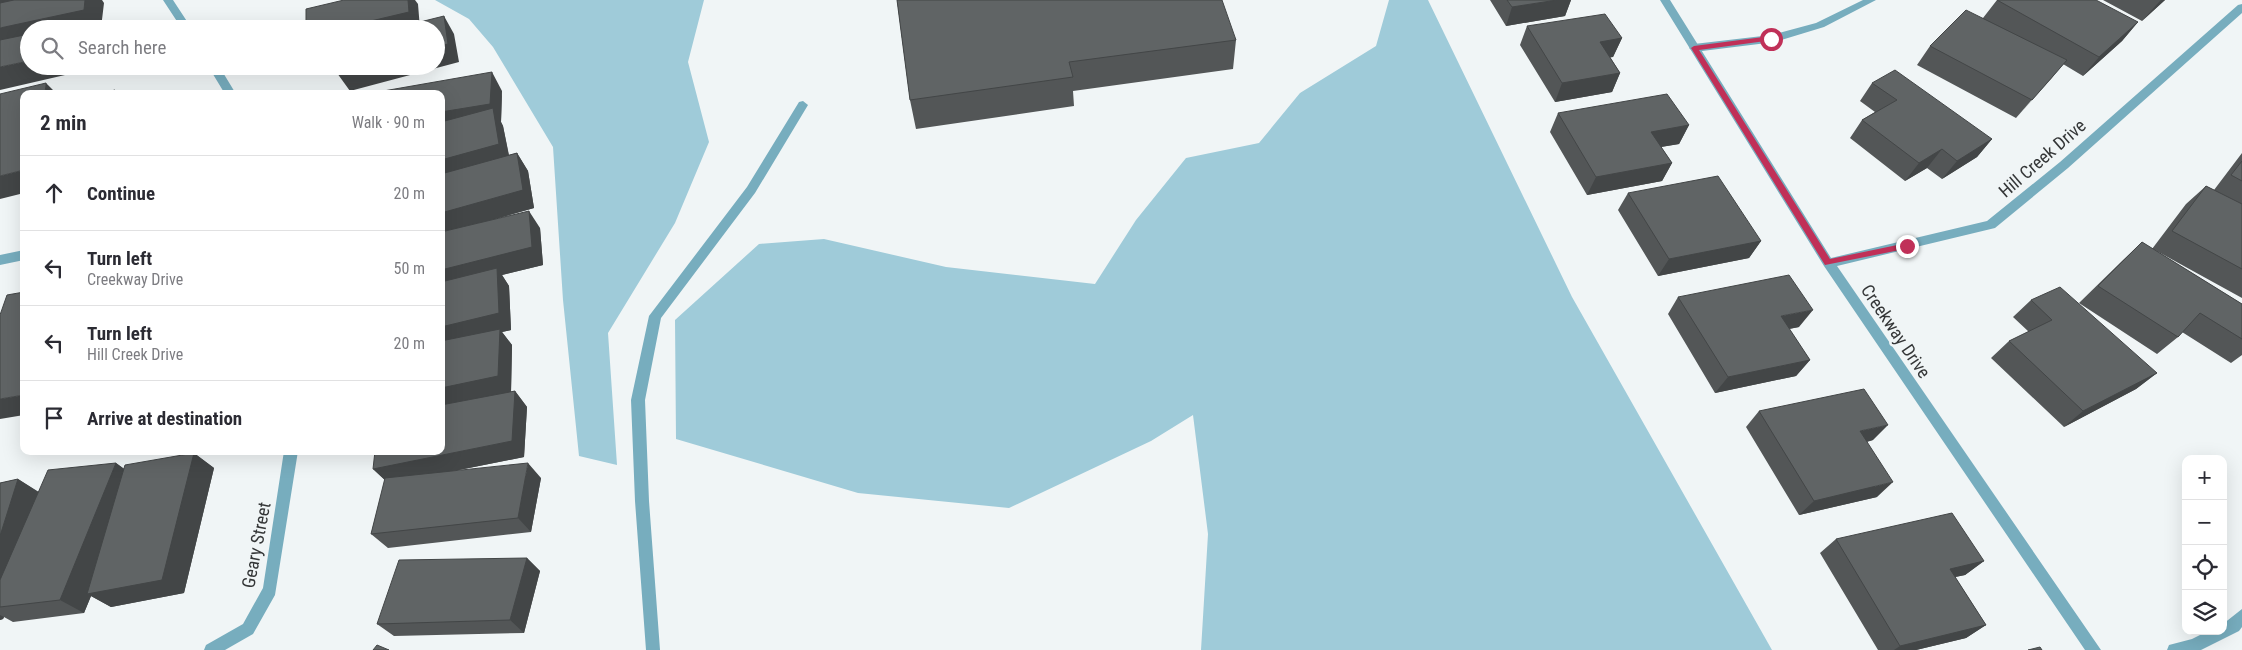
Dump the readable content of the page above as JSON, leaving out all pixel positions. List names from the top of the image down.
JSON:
{
  "streets": {
    "street": ["Hill Creek Drive", "Creekway Drive", "Geary Street"]
  },
  "crossings": [
    ["Hill Creek Drive", "Creekway Drive"]
  ],
  "page": {
    "search": "Search here",
    "heading": ["2 min", "Walk · 90 m"],
    "list": [
      ["Continue", "20 m"],
      ["Turn left", "Creekway Drive", "50 m"],
      ["Turn left", "Hill Creek Drive", "20 m"],
      "Arrive at destination"
    ],
    "map_buttons": ["+", "−"]
  }
}
